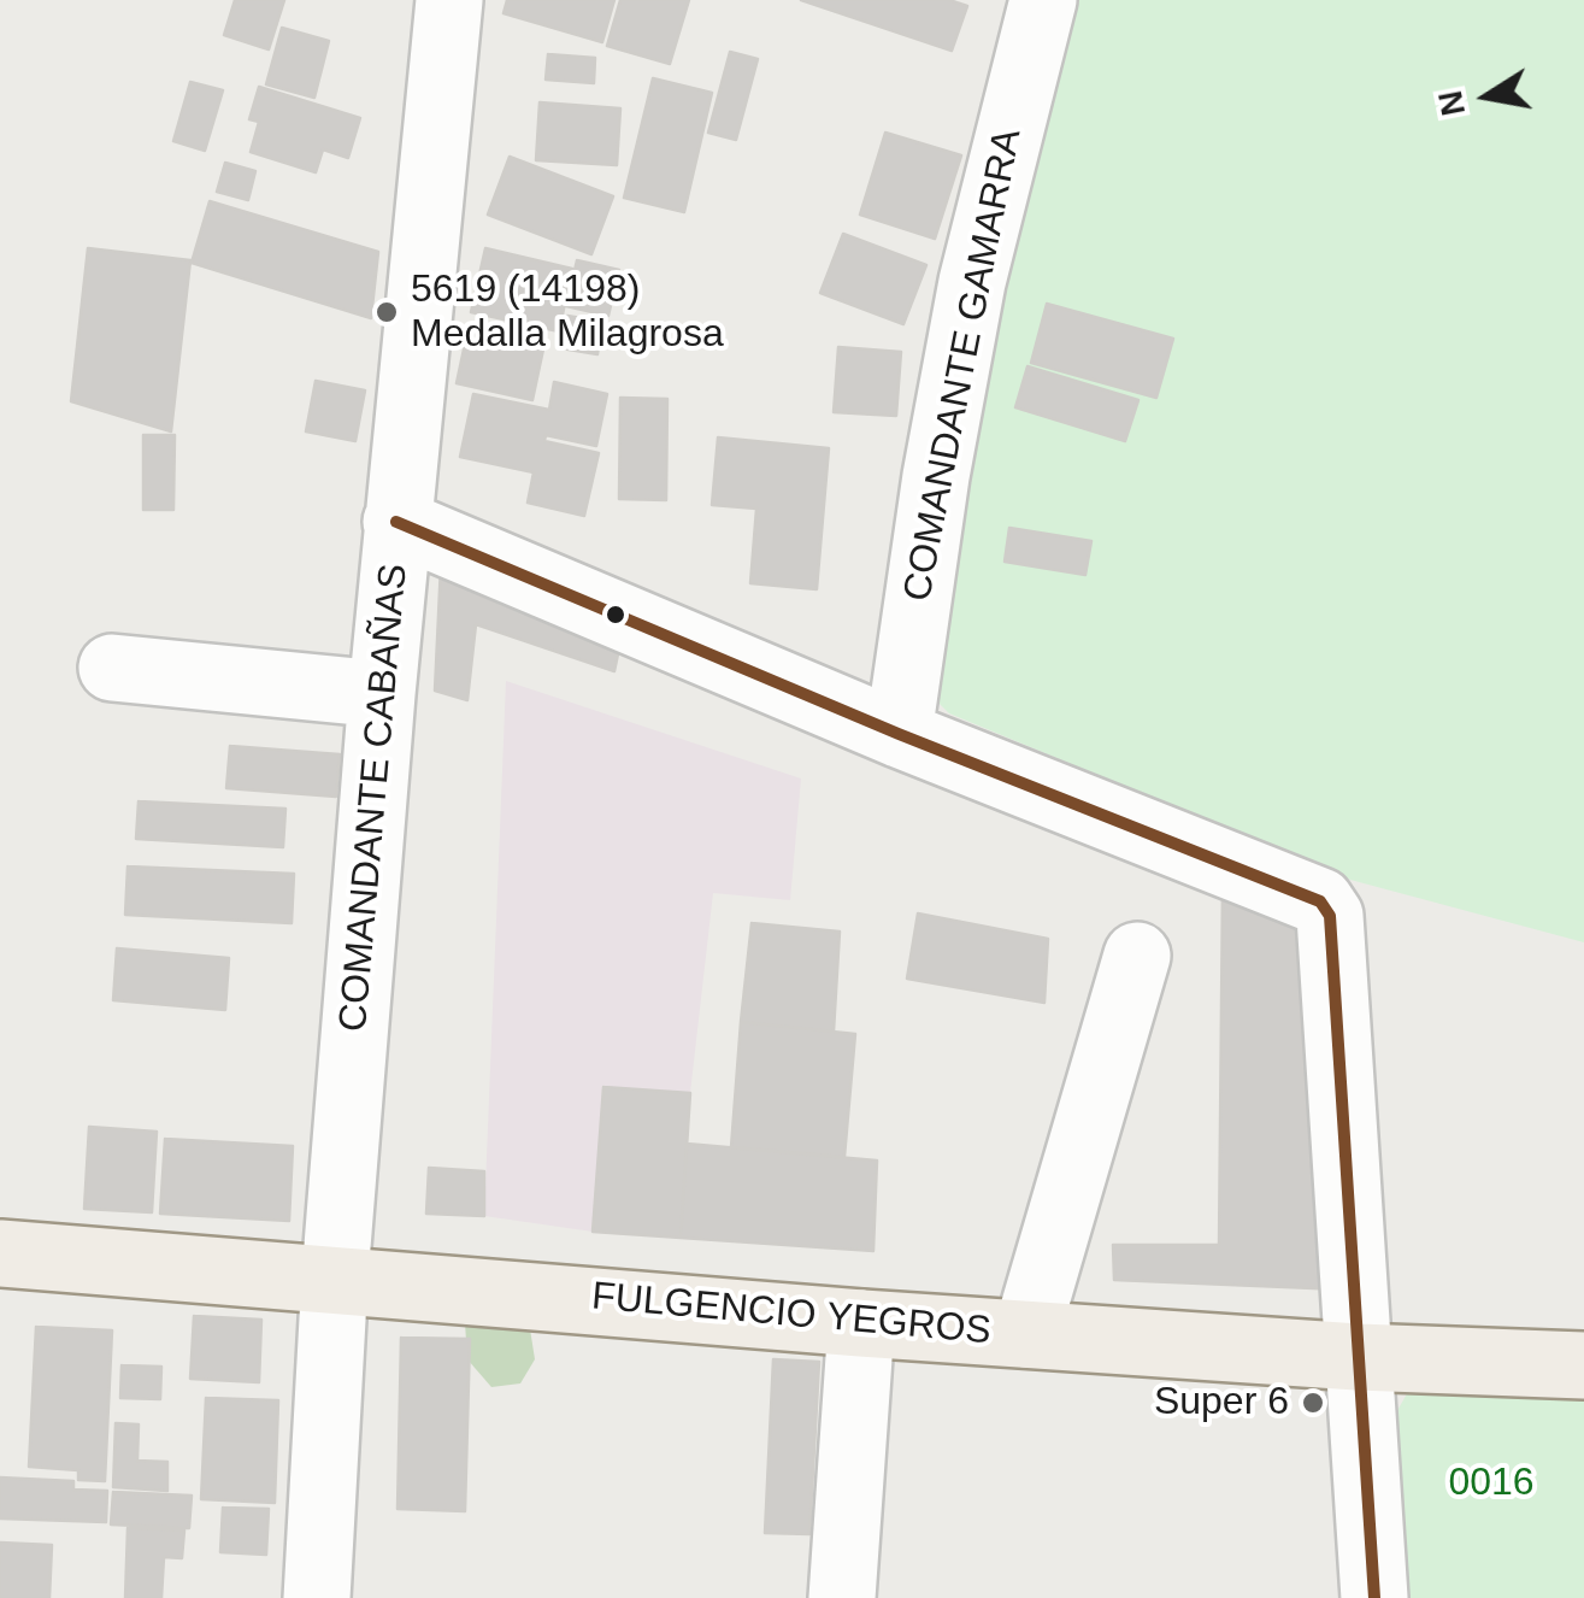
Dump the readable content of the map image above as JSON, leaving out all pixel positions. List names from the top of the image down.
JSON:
{
  "streets": {
    "main road": ["FULGENCIO YEGROS"],
    "street": ["COMANDANTE GAMARRA", "COMANDANTE CABAÑAS"]
  },
  "crossings": [
    ["COMANDANTE CABAÑAS", "FULGENCIO YEGROS"]
  ],
  "parks": ["0016"],
  "places": ["5619 (14198) Medalla Milagrosa", "Super 6"],
  "north": "left"
}
